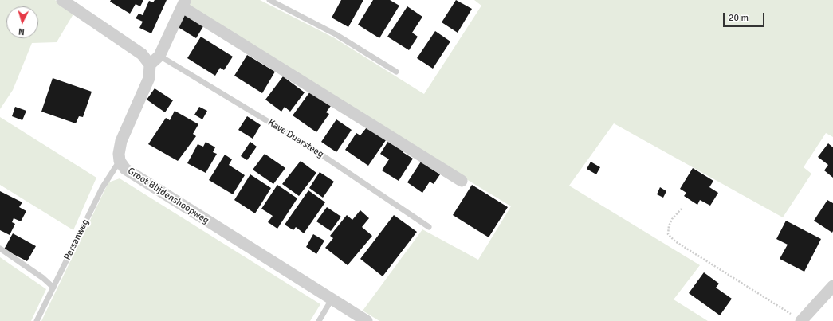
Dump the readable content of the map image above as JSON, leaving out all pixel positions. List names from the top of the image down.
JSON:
{
  "streets": {
    "street": ["Groot Blijdenshoopweg"],
    "lane": ["Kave Duarsteeg", "Parsanweg"]
  },
  "crossings": [
    ["Groot Blijdenshoopweg", "Parsanweg"]
  ],
  "scale_bar": "20 m",
  "north": "bottom"
}
